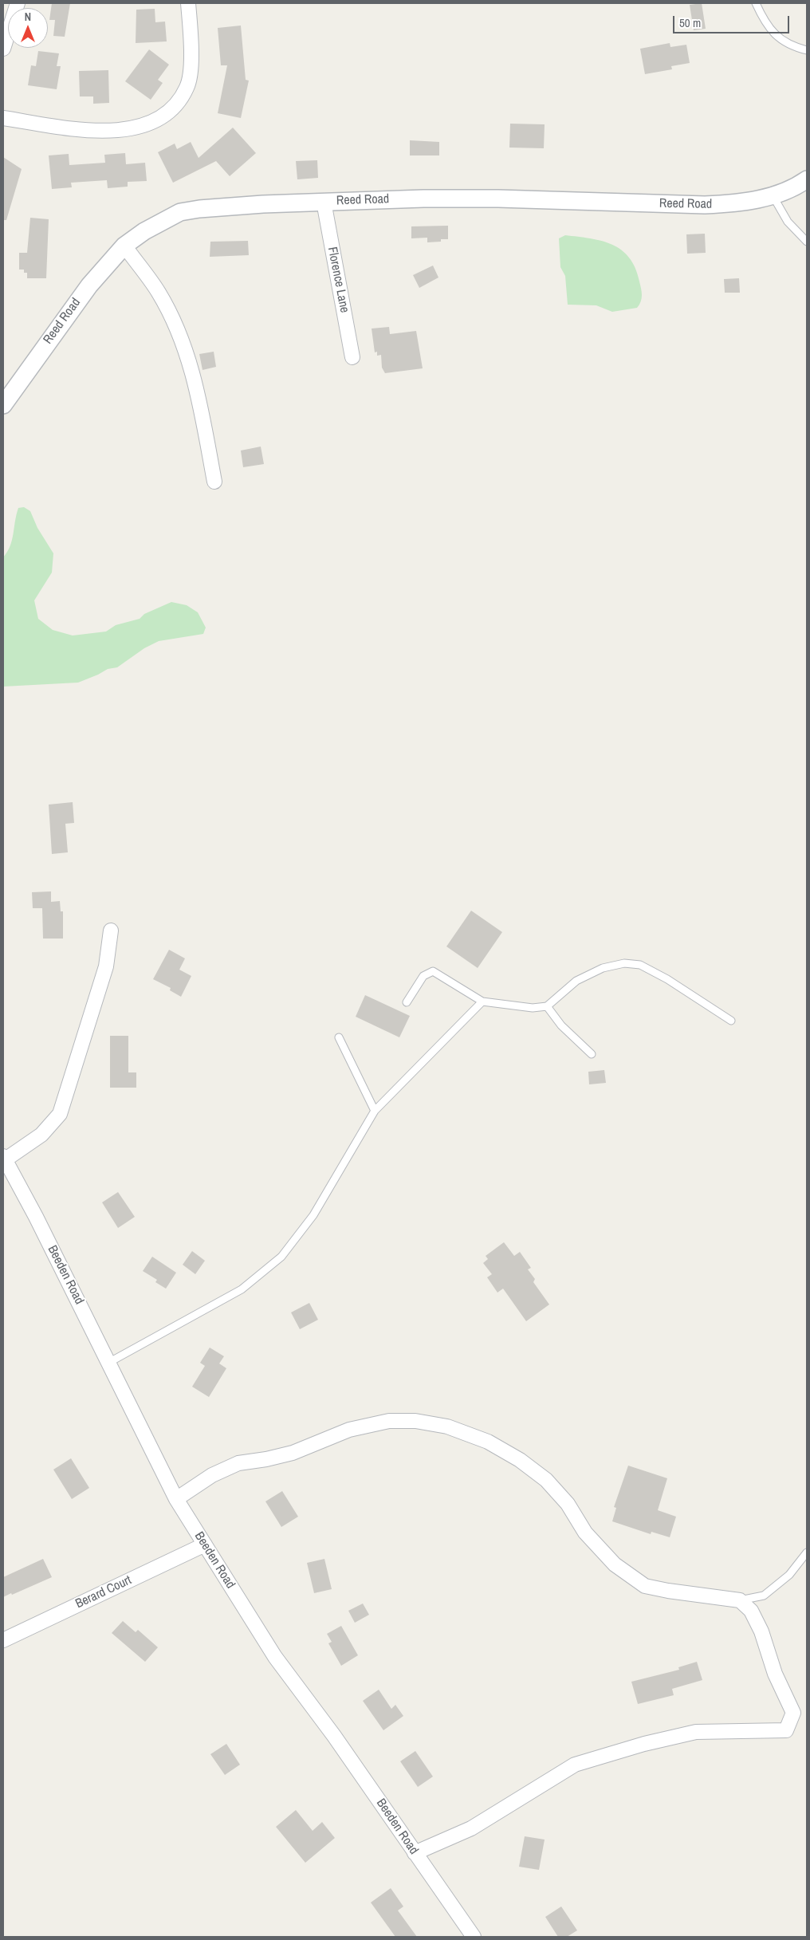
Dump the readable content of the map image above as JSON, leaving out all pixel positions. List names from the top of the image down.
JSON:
{
  "streets": {
    "street": [
      "Reed Road",
      "Florence Lane",
      "Beeden Road",
      "Berard Court"
    ]
  },
  "crossings": [
    ["Reed Road", "Florence Lane"],
    ["Beeden Road", "Berard Court"]
  ],
  "scale_bar": "50 m",
  "north": "top"
}
